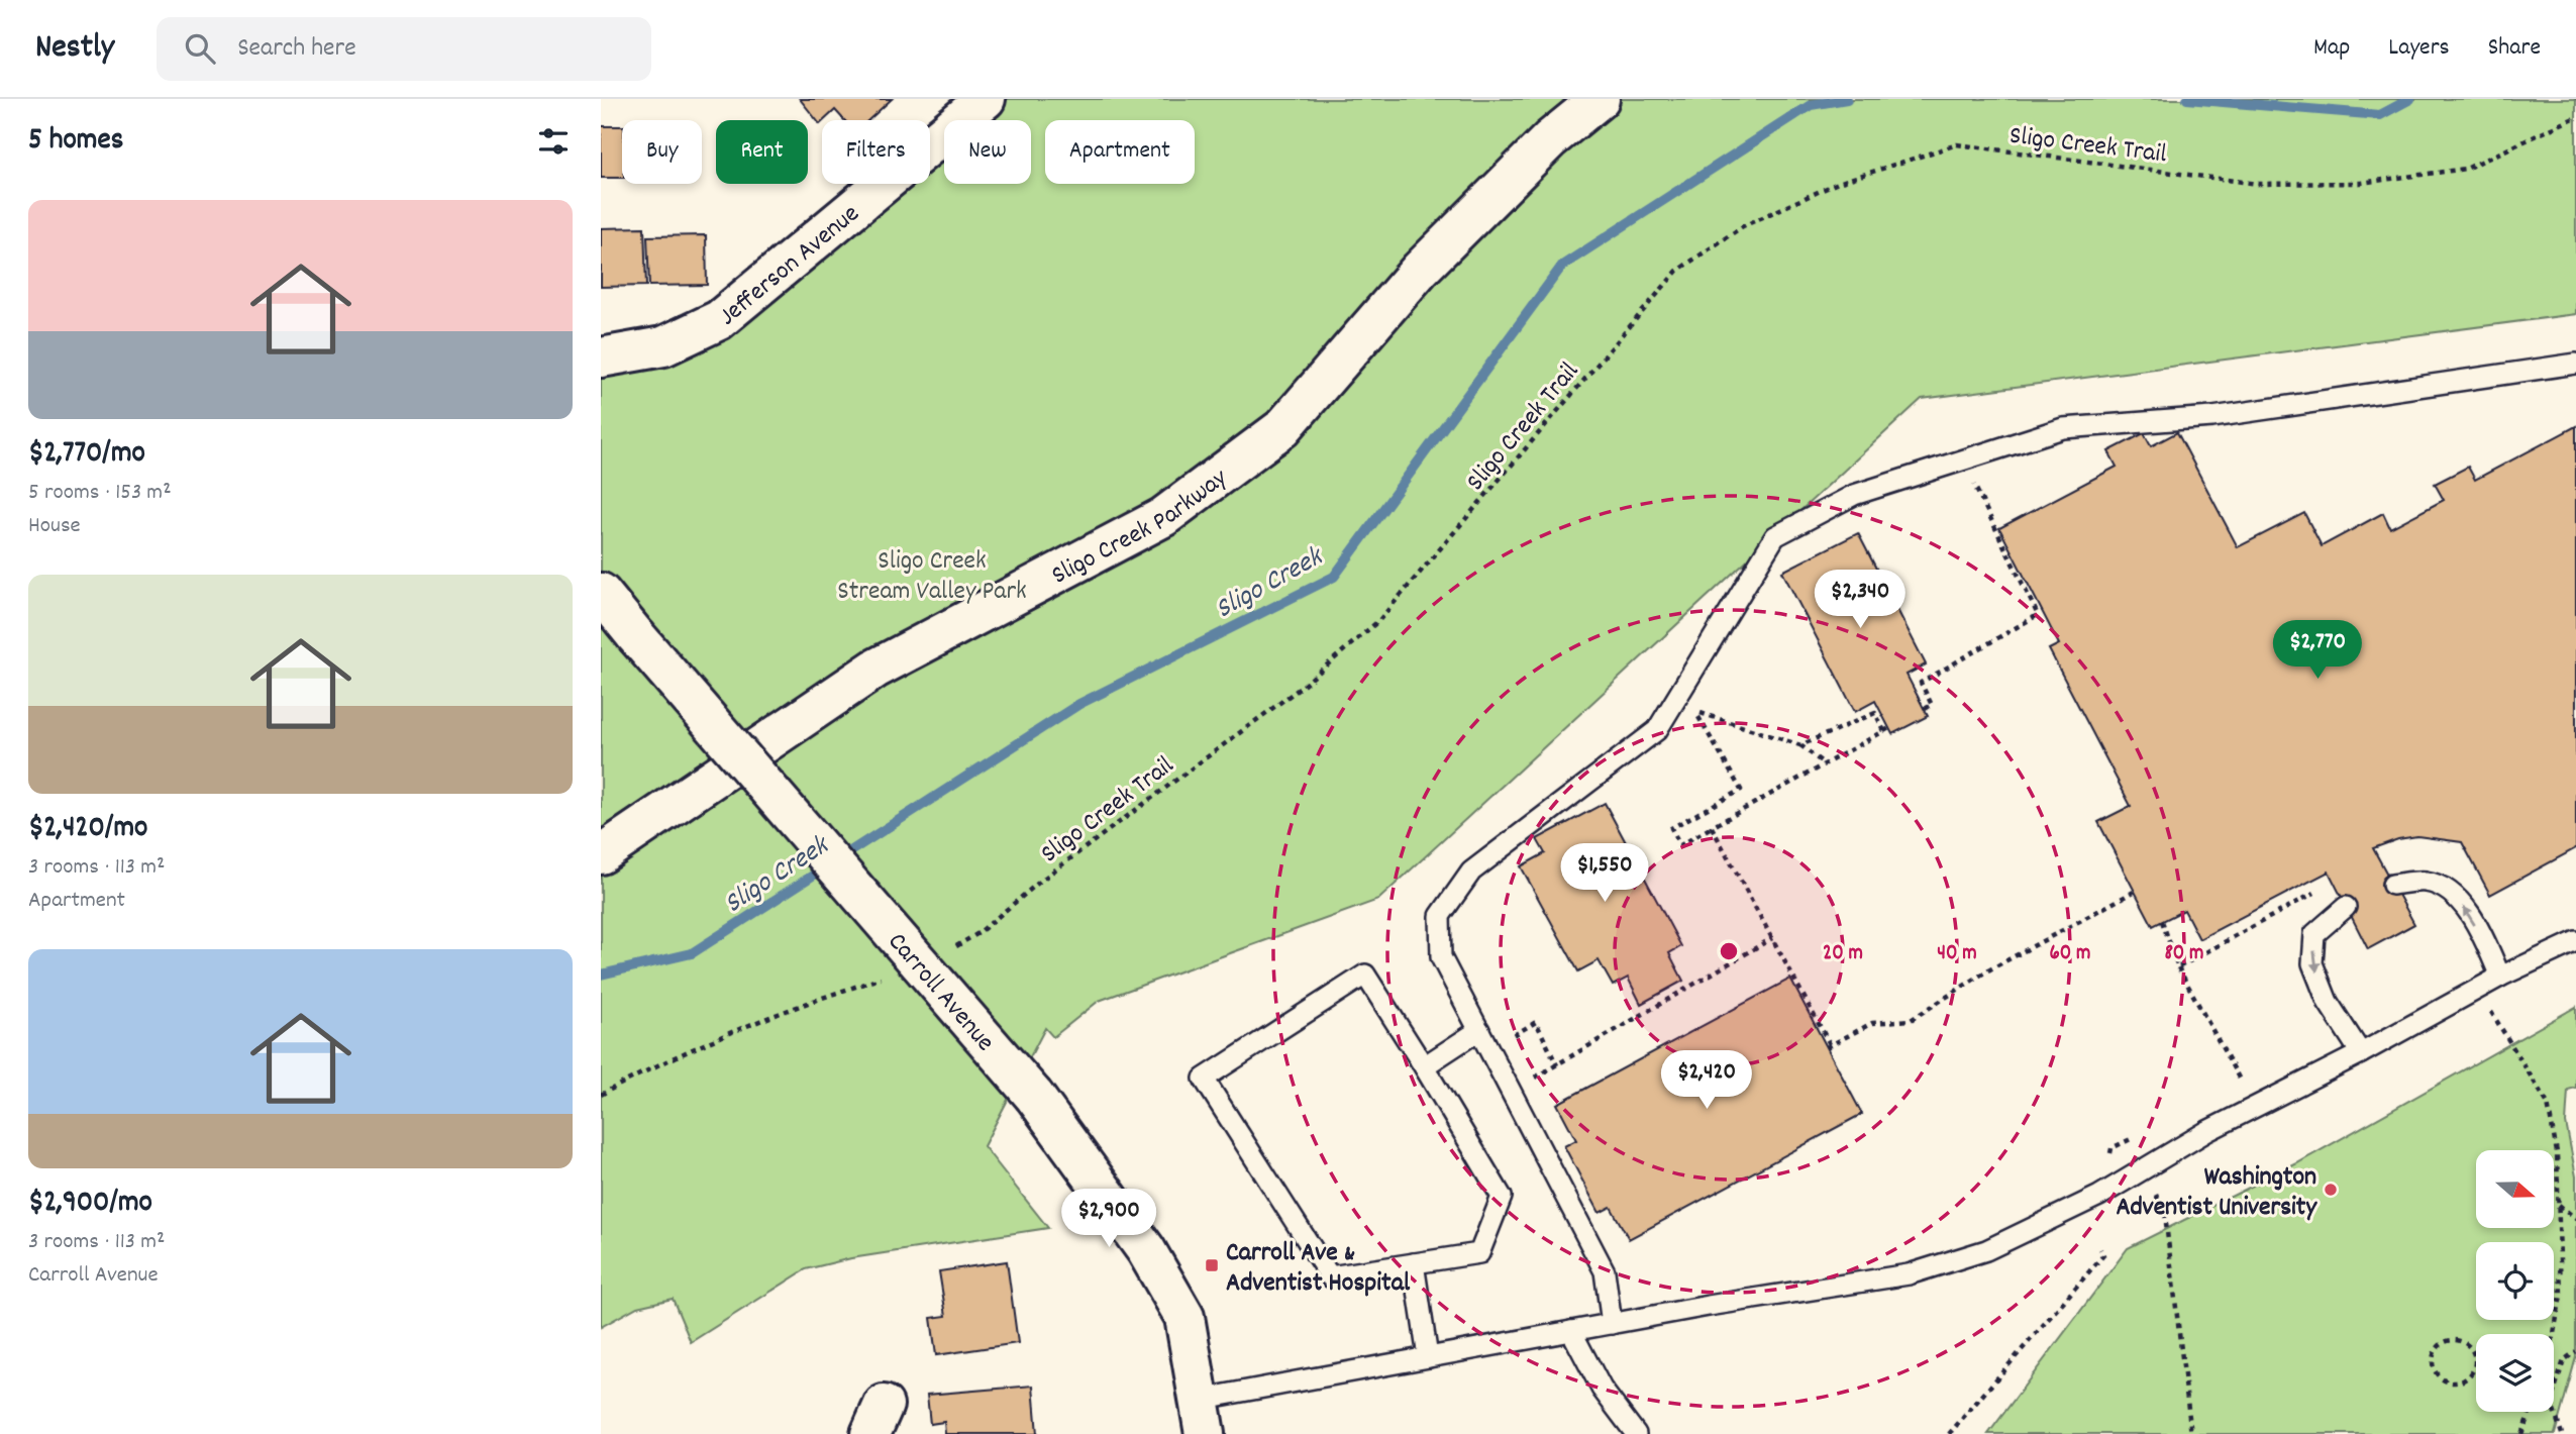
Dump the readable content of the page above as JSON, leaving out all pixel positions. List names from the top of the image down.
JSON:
{
  "streets": {
    "street": ["Jefferson Avenue", "Sligo Creek Parkway", "Carroll Avenue"],
    "path": ["Sligo Creek Trail"]
  },
  "water": ["Sligo Creek"],
  "parks": ["Sligo Creek Stream Valley Park"],
  "places": {
    "other": ["Washington Adventist University"],
    "transit": ["Carroll Ave & Adventist Hospital"]
  },
  "north": "right",
  "page": {
    "header": "Nestly",
    "search": "Search here",
    "nav": ["Map", "Layers", "Share"],
    "heading": "5 homes",
    "chip": [
      "Buy",
      "Rent",
      "Filters",
      "New",
      "Apartment"
    ],
    "list": [
      {
        "name": "$2,770/mo",
        "note": "5 rooms · 153 m² · House"
      },
      {
        "name": "$2,420/mo",
        "note": "3 rooms · 113 m² · Apartment"
      },
      {
        "name": "$2,900/mo",
        "note": "3 rooms · 113 m² · Carroll Avenue"
      }
    ],
    "price": [
      "$2,340",
      "$2,770",
      "$1,550",
      "$2,420",
      "$2,900"
    ]
  },
  "rings": [
    "20 m",
    "40 m",
    "60 m",
    "80 m"
  ]
}
